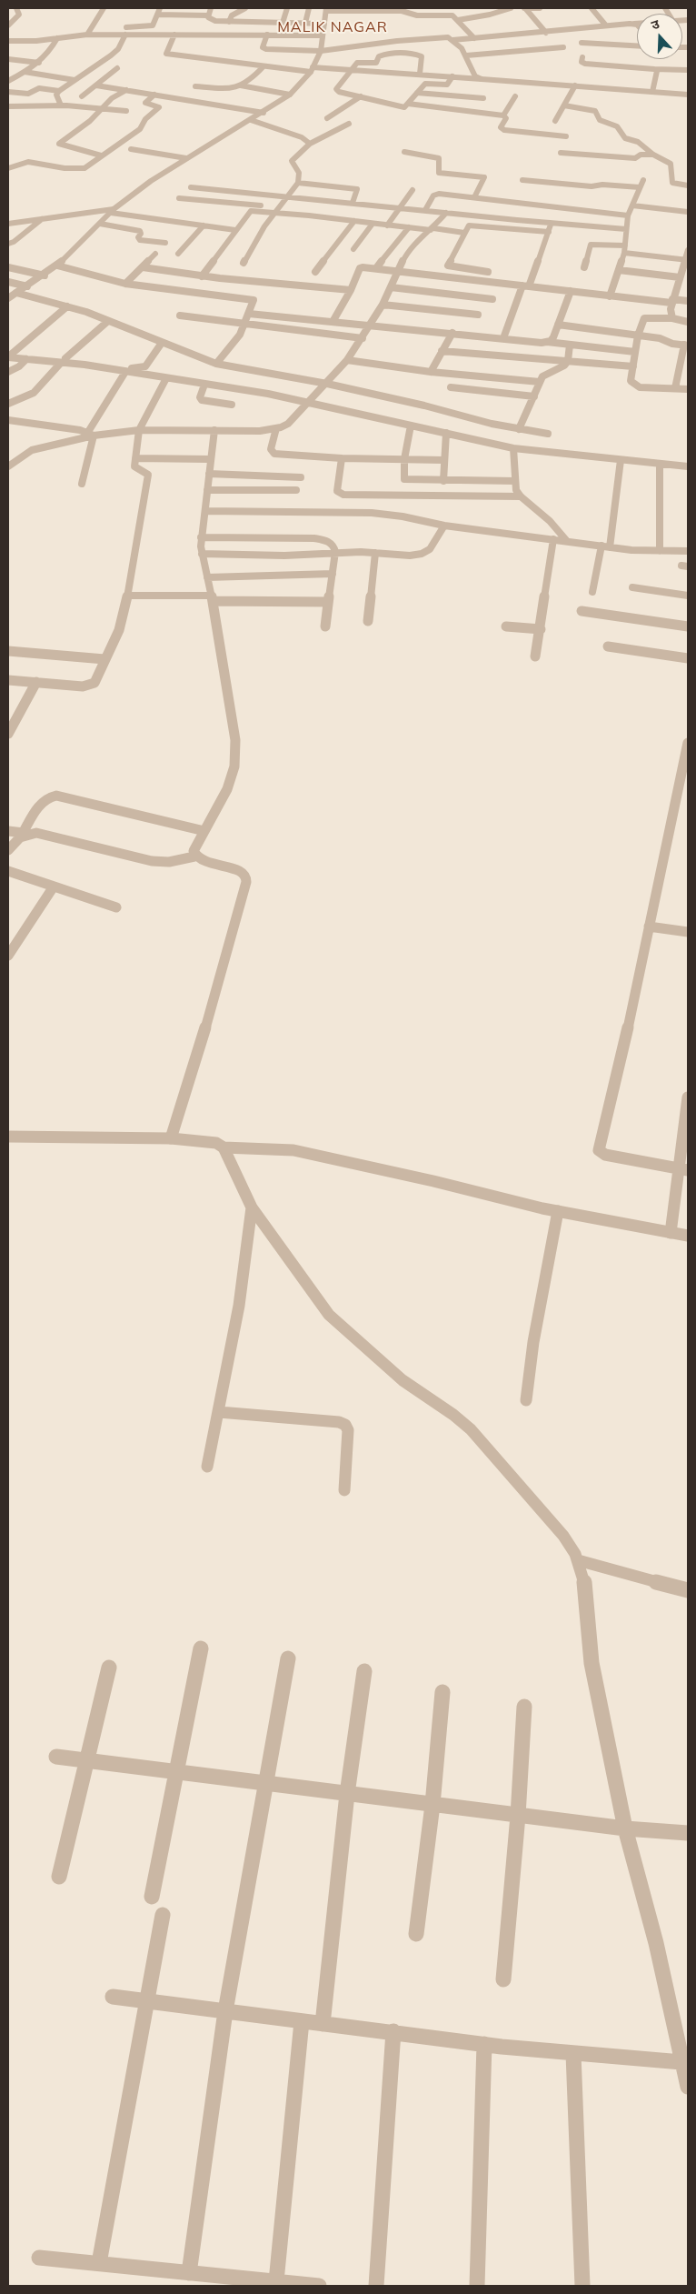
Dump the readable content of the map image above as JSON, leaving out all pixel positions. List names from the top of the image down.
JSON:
{
  "districts": ["MALIK NAGAR"],
  "north": "top"
}
